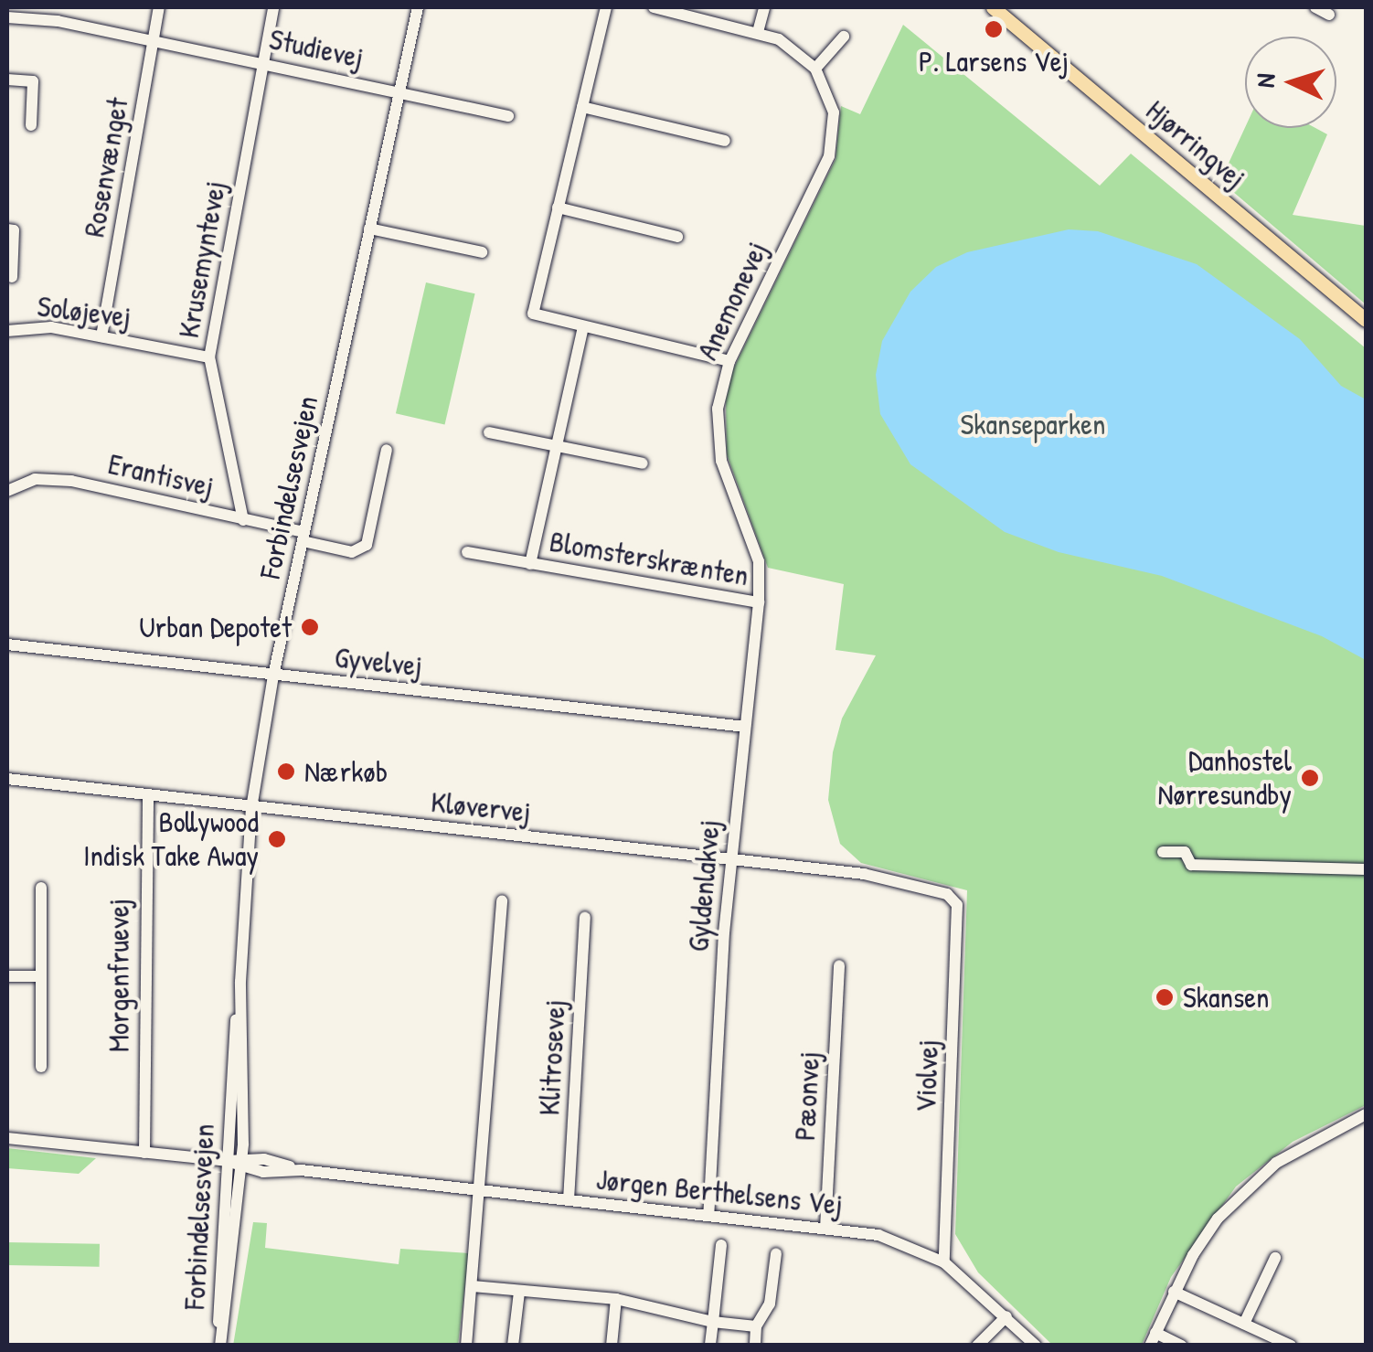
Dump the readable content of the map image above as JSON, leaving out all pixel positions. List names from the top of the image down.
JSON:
{
  "streets": {
    "main road": ["Hjørringvej"],
    "street": [
      "Studievej",
      "Rosenvænget",
      "Krusemyntevej",
      "Anemonevej",
      "Soløjevej",
      "Erantisvej",
      "Forbindelsesvejen",
      "Blomsterskrænten",
      "Gyvelvej",
      "Kløvervej",
      "Gyldenlakvej",
      "Morgenfruevej",
      "Klitrosevej",
      "Violvej",
      "Pæonvej",
      "Jørgen Berthelsens Vej"
    ]
  },
  "crossings": [
    ["Studievej", "Rosenvænget"],
    ["Studievej", "Krusemyntevej"],
    ["Studievej", "Forbindelsesvejen"],
    ["Rosenvænget", "Soløjevej"],
    ["Krusemyntevej", "Soløjevej"],
    ["Krusemyntevej", "Erantisvej"],
    ["Anemonevej", "Gyldenlakvej"],
    ["Erantisvej", "Forbindelsesvejen"],
    ["Forbindelsesvejen", "Gyvelvej"],
    ["Forbindelsesvejen", "Kløvervej"],
    ["Forbindelsesvejen", "Jørgen Berthelsens Vej"],
    ["Blomsterskrænten", "Gyldenlakvej"],
    ["Gyvelvej", "Gyldenlakvej"],
    ["Kløvervej", "Gyldenlakvej"],
    ["Kløvervej", "Morgenfruevej"],
    ["Kløvervej", "Violvej"],
    ["Gyldenlakvej", "Jørgen Berthelsens Vej"],
    ["Morgenfruevej", "Jørgen Berthelsens Vej"],
    ["Klitrosevej", "Jørgen Berthelsens Vej"],
    ["Violvej", "Jørgen Berthelsens Vej"],
    ["Pæonvej", "Jørgen Berthelsens Vej"]
  ],
  "parks": ["Skanseparken"],
  "places": [
    "P. Larsens Vej",
    "Urban Depotet",
    "Nærkøb",
    "Danhostel Nørresundby",
    "Bollywood Indisk Take Away",
    "Skansen"
  ],
  "north": "left"
}
